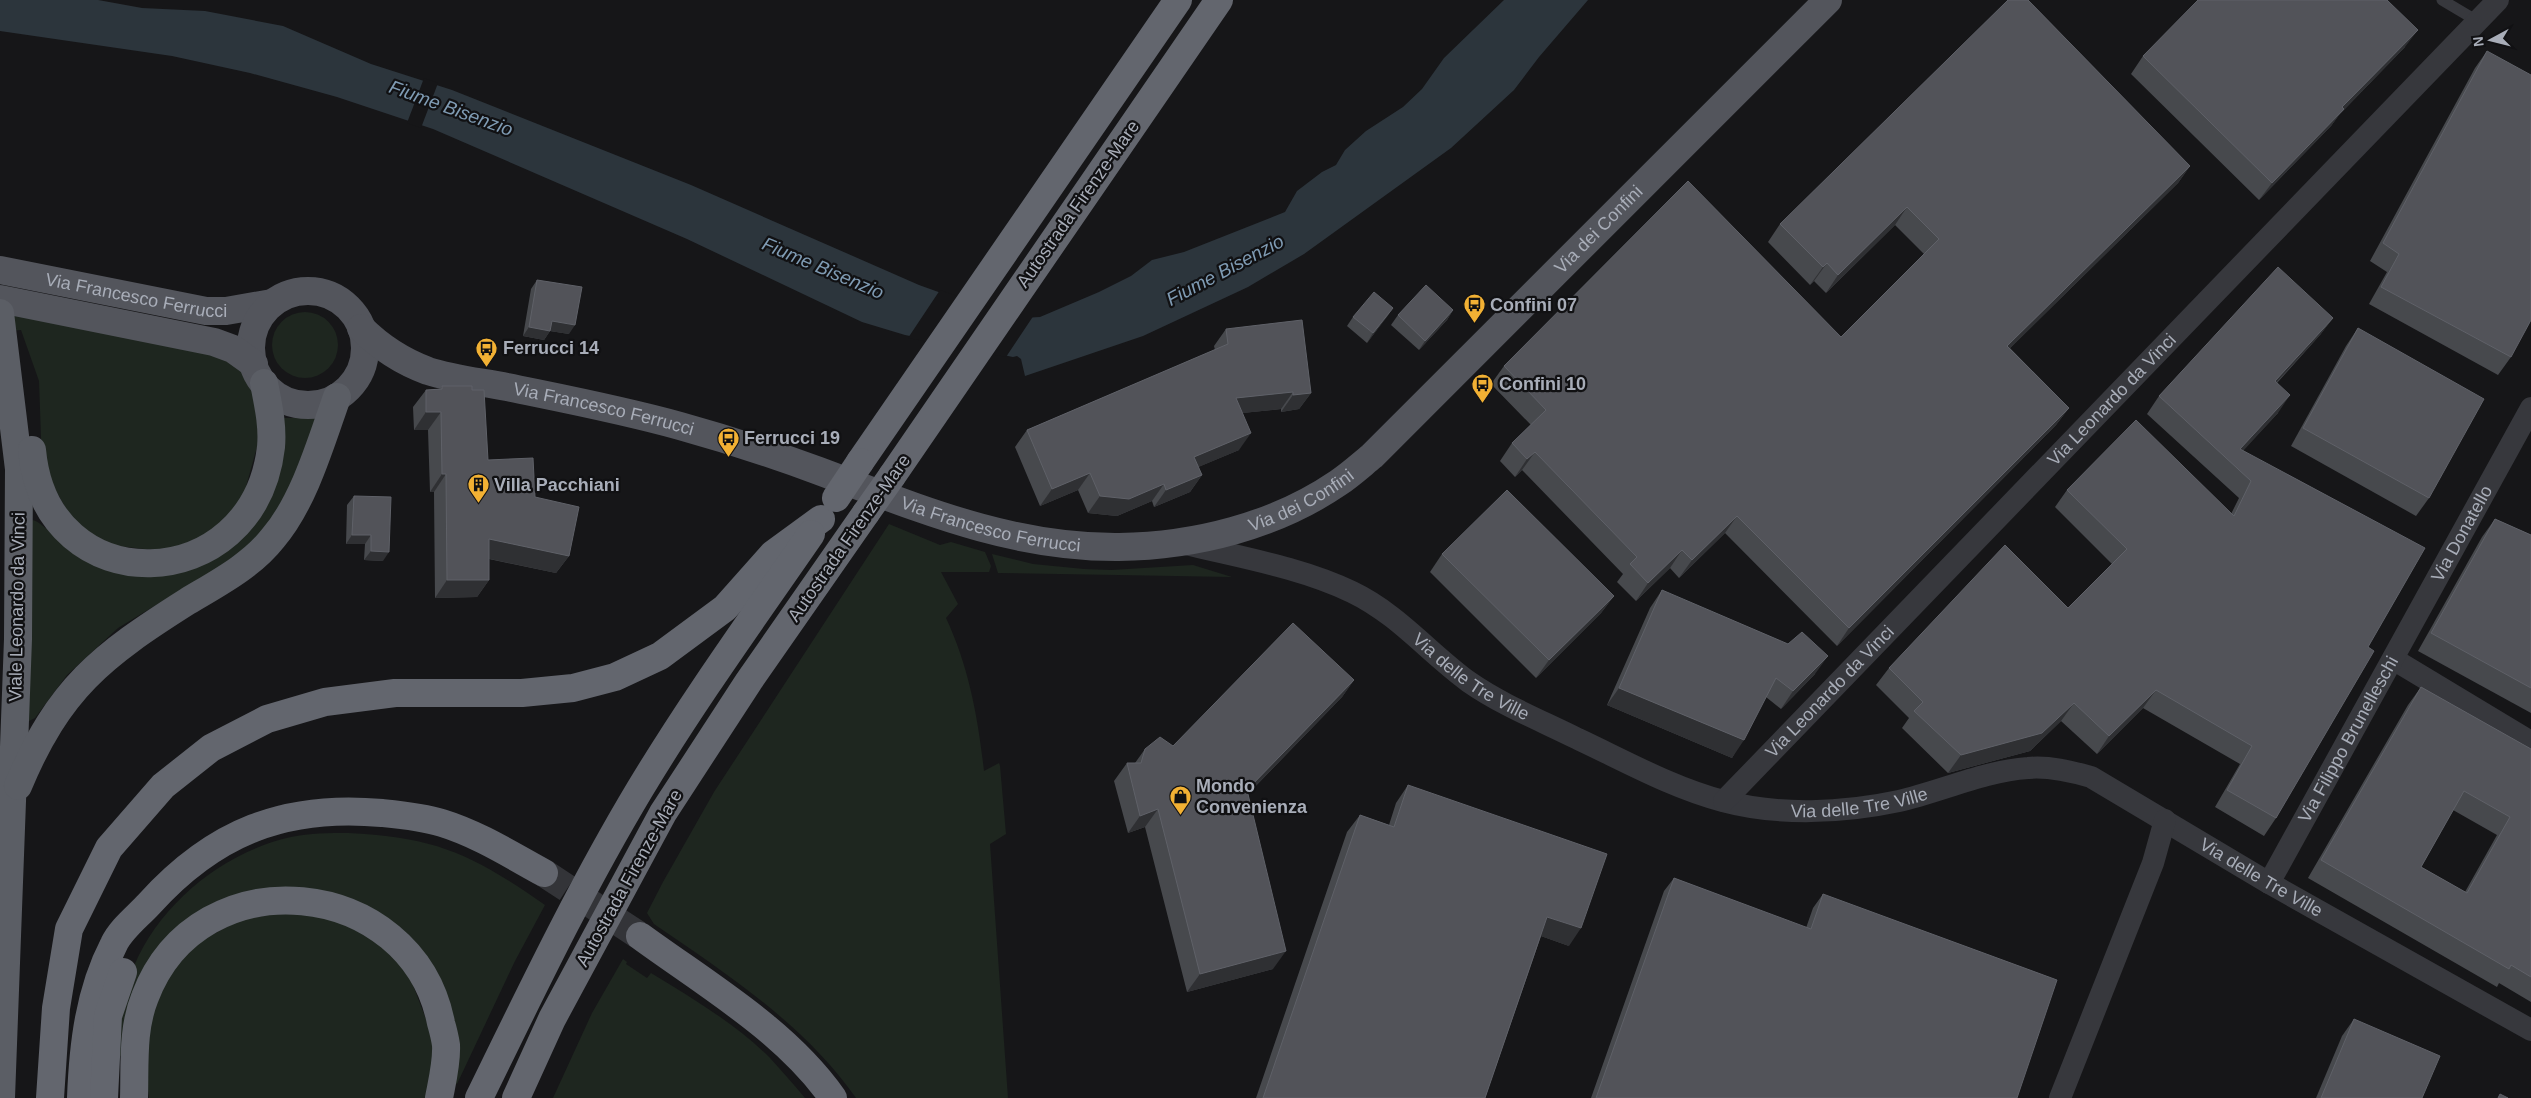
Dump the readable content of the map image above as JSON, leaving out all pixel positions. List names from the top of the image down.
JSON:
{
  "streets": {
    "highway": ["Autostrada Firenze-Mare", "Viale Leonardo da Vinci"],
    "main road": ["Via dei Confini", "Via Francesco Ferrucci"],
    "street": [
      "Via Leonardo da Vinci",
      "Via Donatello",
      "Via delle Tre Ville",
      "Via Filippo Brunelleschi"
    ]
  },
  "crossings": [
    ["Via dei Confini", "Via Francesco Ferrucci"],
    ["Via dei Confini", "Via delle Tre Ville"],
    ["Via Francesco Ferrucci", "Via delle Tre Ville"],
    ["Via Leonardo da Vinci", "Via delle Tre Ville"],
    ["Via Donatello", "Via Filippo Brunelleschi"],
    ["Via delle Tre Ville", "Via Filippo Brunelleschi"]
  ],
  "water": ["Fiume Bisenzio"],
  "places": {
    "bus stop": [
      "Confini 07",
      "Ferrucci 14",
      "Confini 10",
      "Ferrucci 19"
    ],
    "building": ["Villa Pacchiani"],
    "shop": ["Mondo Convenienza"]
  },
  "north": "left"
}
